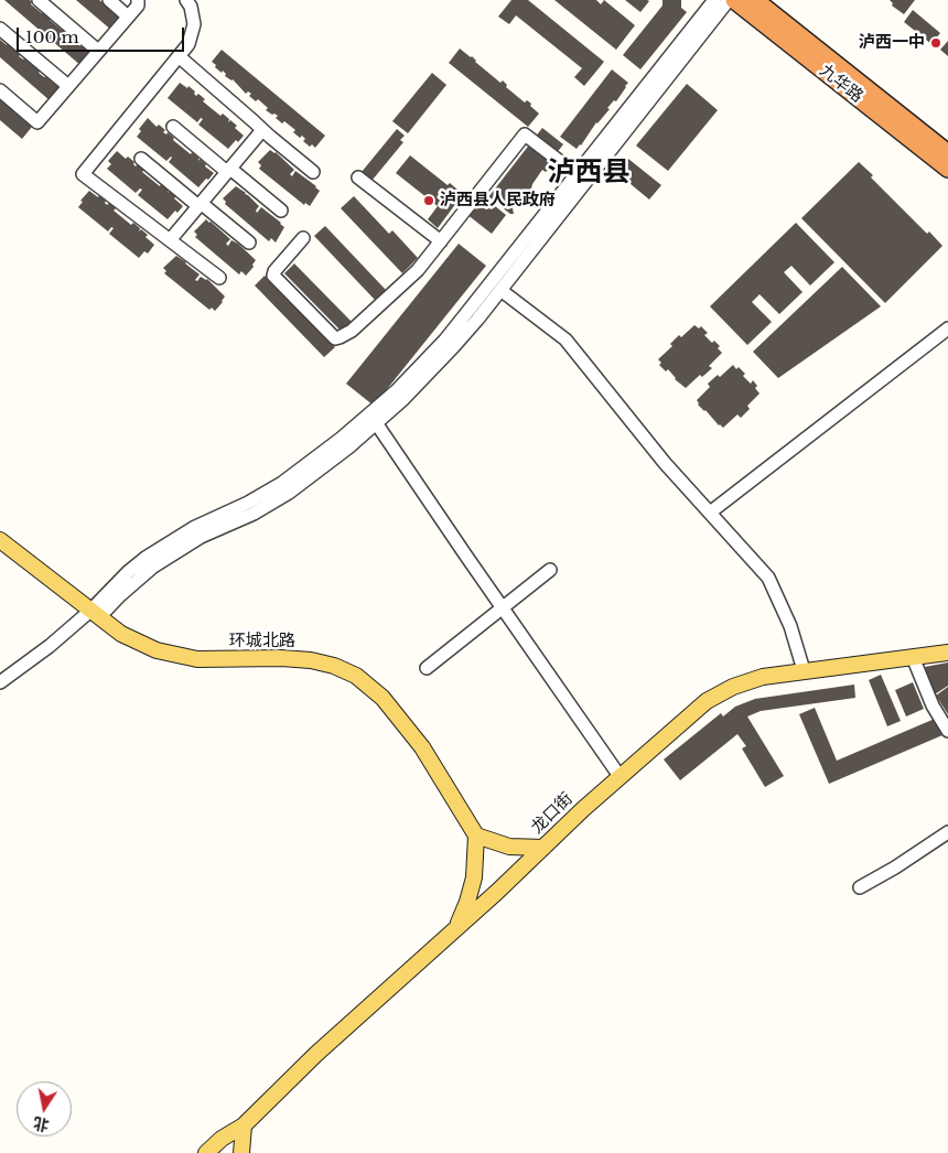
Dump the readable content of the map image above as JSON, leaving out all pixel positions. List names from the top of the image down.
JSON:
{
  "streets": {
    "highway": ["九华路"],
    "main road": ["环城北路", "龙口街"]
  },
  "districts": ["泸西县"],
  "places": ["泸西一中", "泸西县人民政府"],
  "scale_bar": "100 m",
  "north": "bottom"
}
